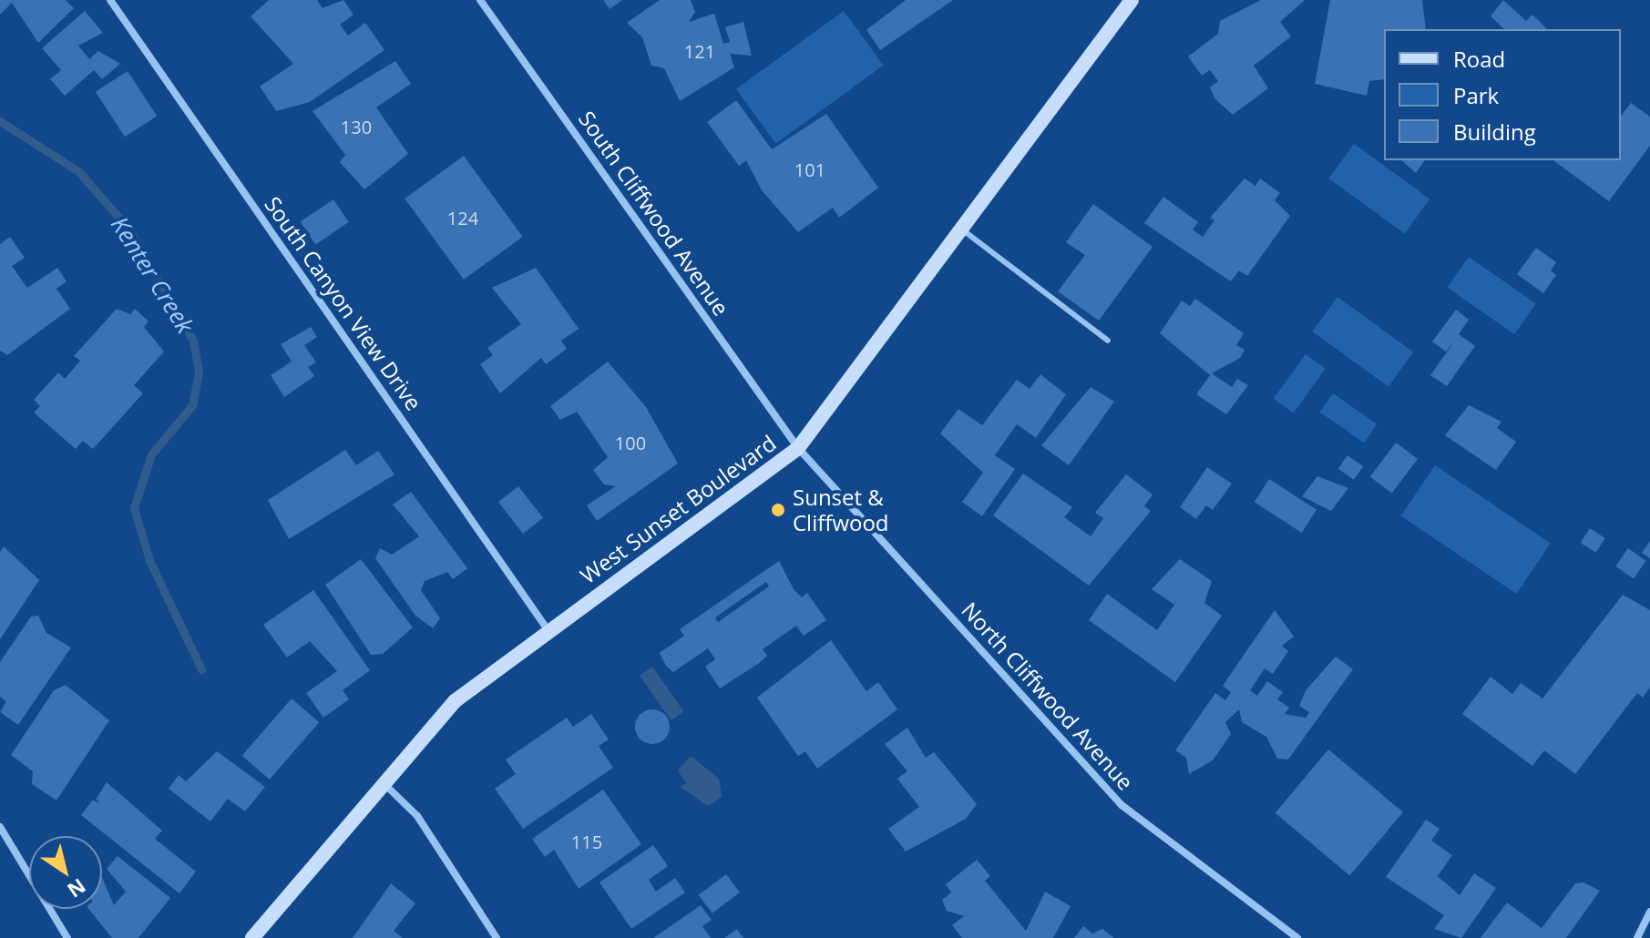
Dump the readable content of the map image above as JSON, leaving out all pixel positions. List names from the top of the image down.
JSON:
{
  "streets": {
    "main road": ["West Sunset Boulevard"],
    "street": ["South Cliffwood Avenue", "South Canyon View Drive", "North Cliffwood Avenue"]
  },
  "crossings": [
    ["South Cliffwood Avenue", "West Sunset Boulevard"],
    ["South Cliffwood Avenue", "North Cliffwood Avenue"],
    ["South Canyon View Drive", "West Sunset Boulevard"],
    ["West Sunset Boulevard", "North Cliffwood Avenue"]
  ],
  "water": ["Kenter Creek"],
  "places": ["Sunset & Cliffwood"],
  "house_numbers": [
    "121",
    "130",
    "101",
    "124",
    "100",
    "115"
  ],
  "legend": ["Road", "Park", "Building"],
  "north": "bottom right"
}
